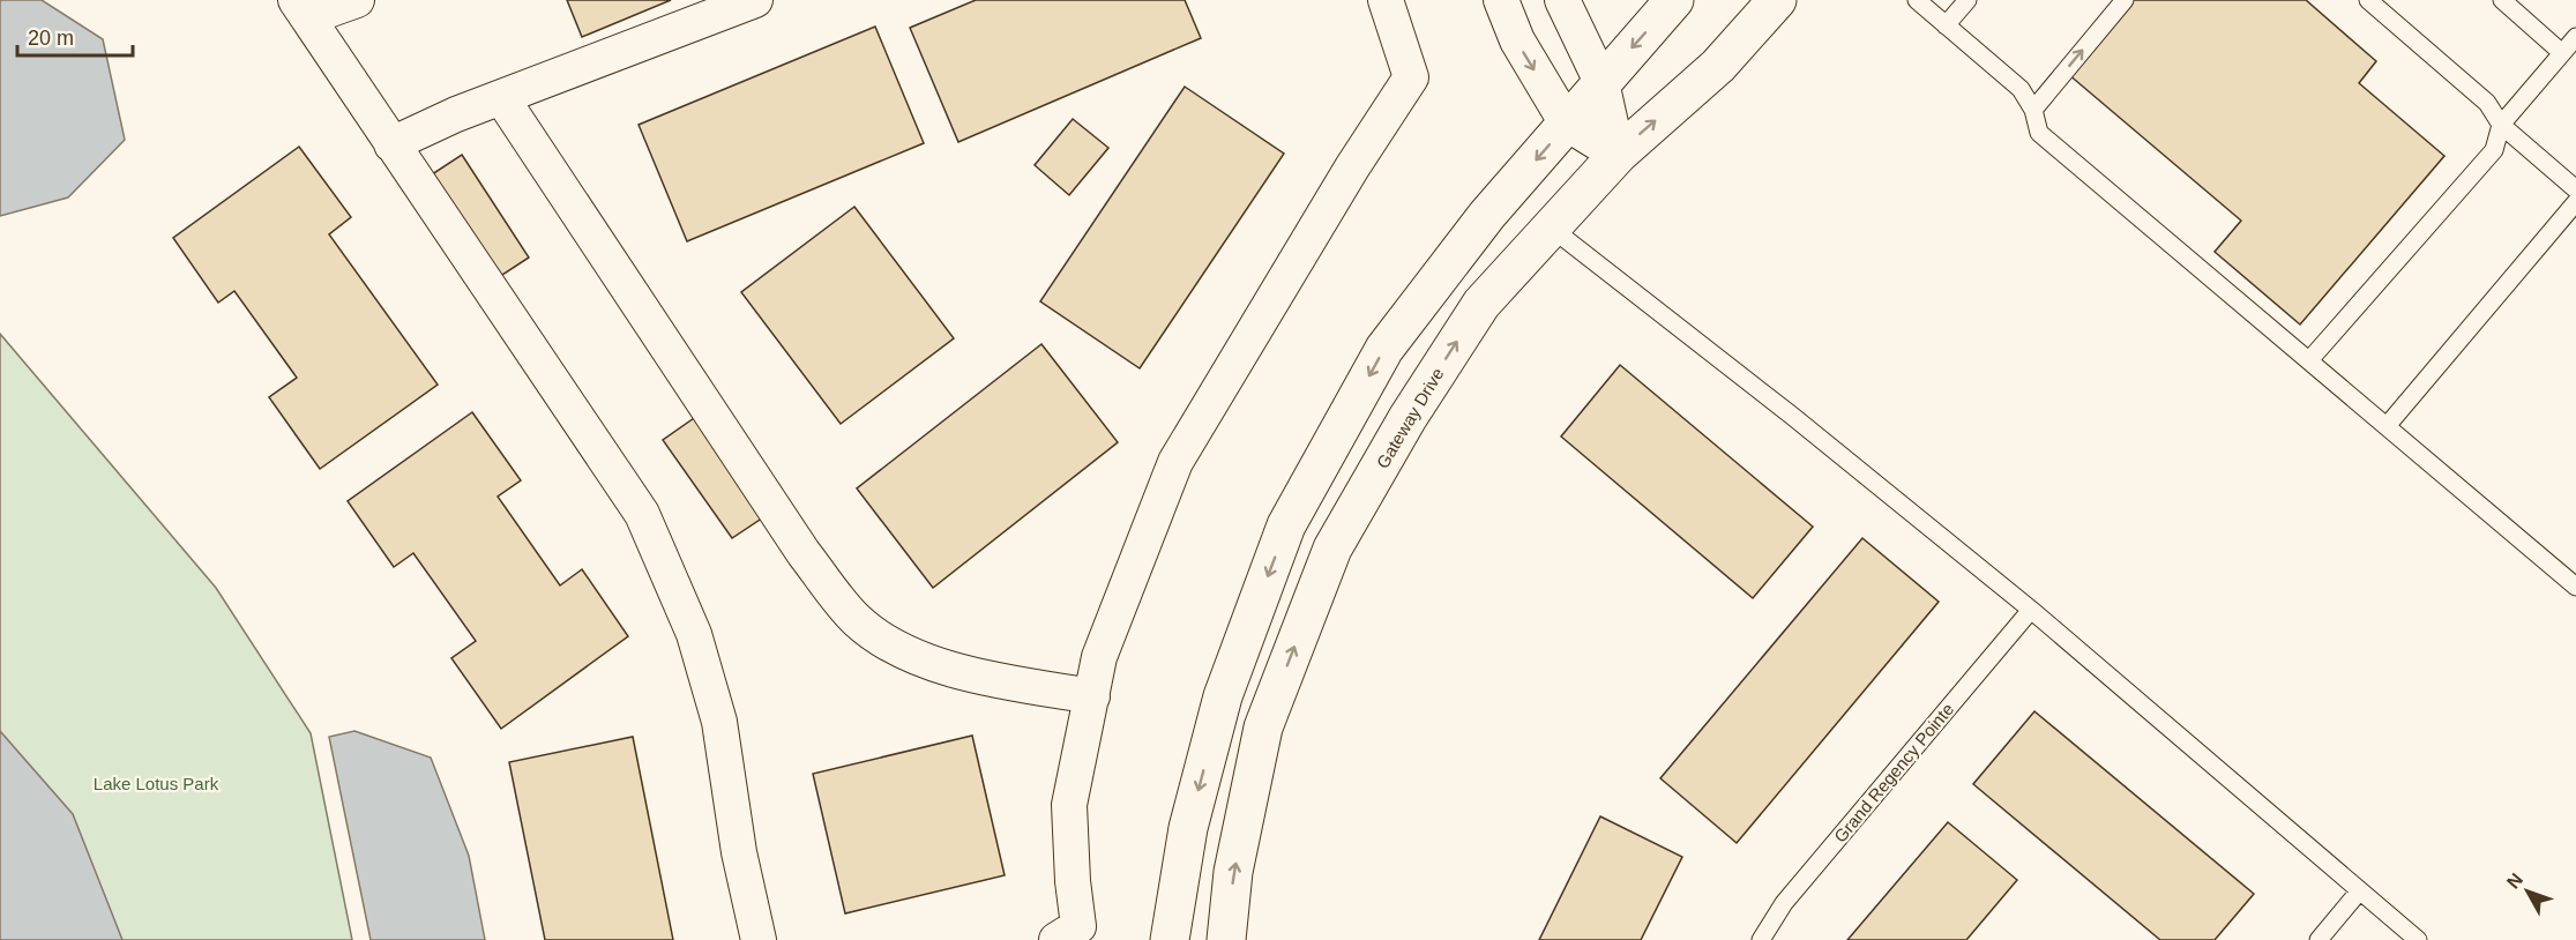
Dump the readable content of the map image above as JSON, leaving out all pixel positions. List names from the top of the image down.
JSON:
{
  "streets": {
    "street": ["Gateway Drive"],
    "lane": ["Grand Regency Pointe"]
  },
  "parks": ["Lake Lotus Park"],
  "scale_bar": "20 m",
  "north": "top left"
}
